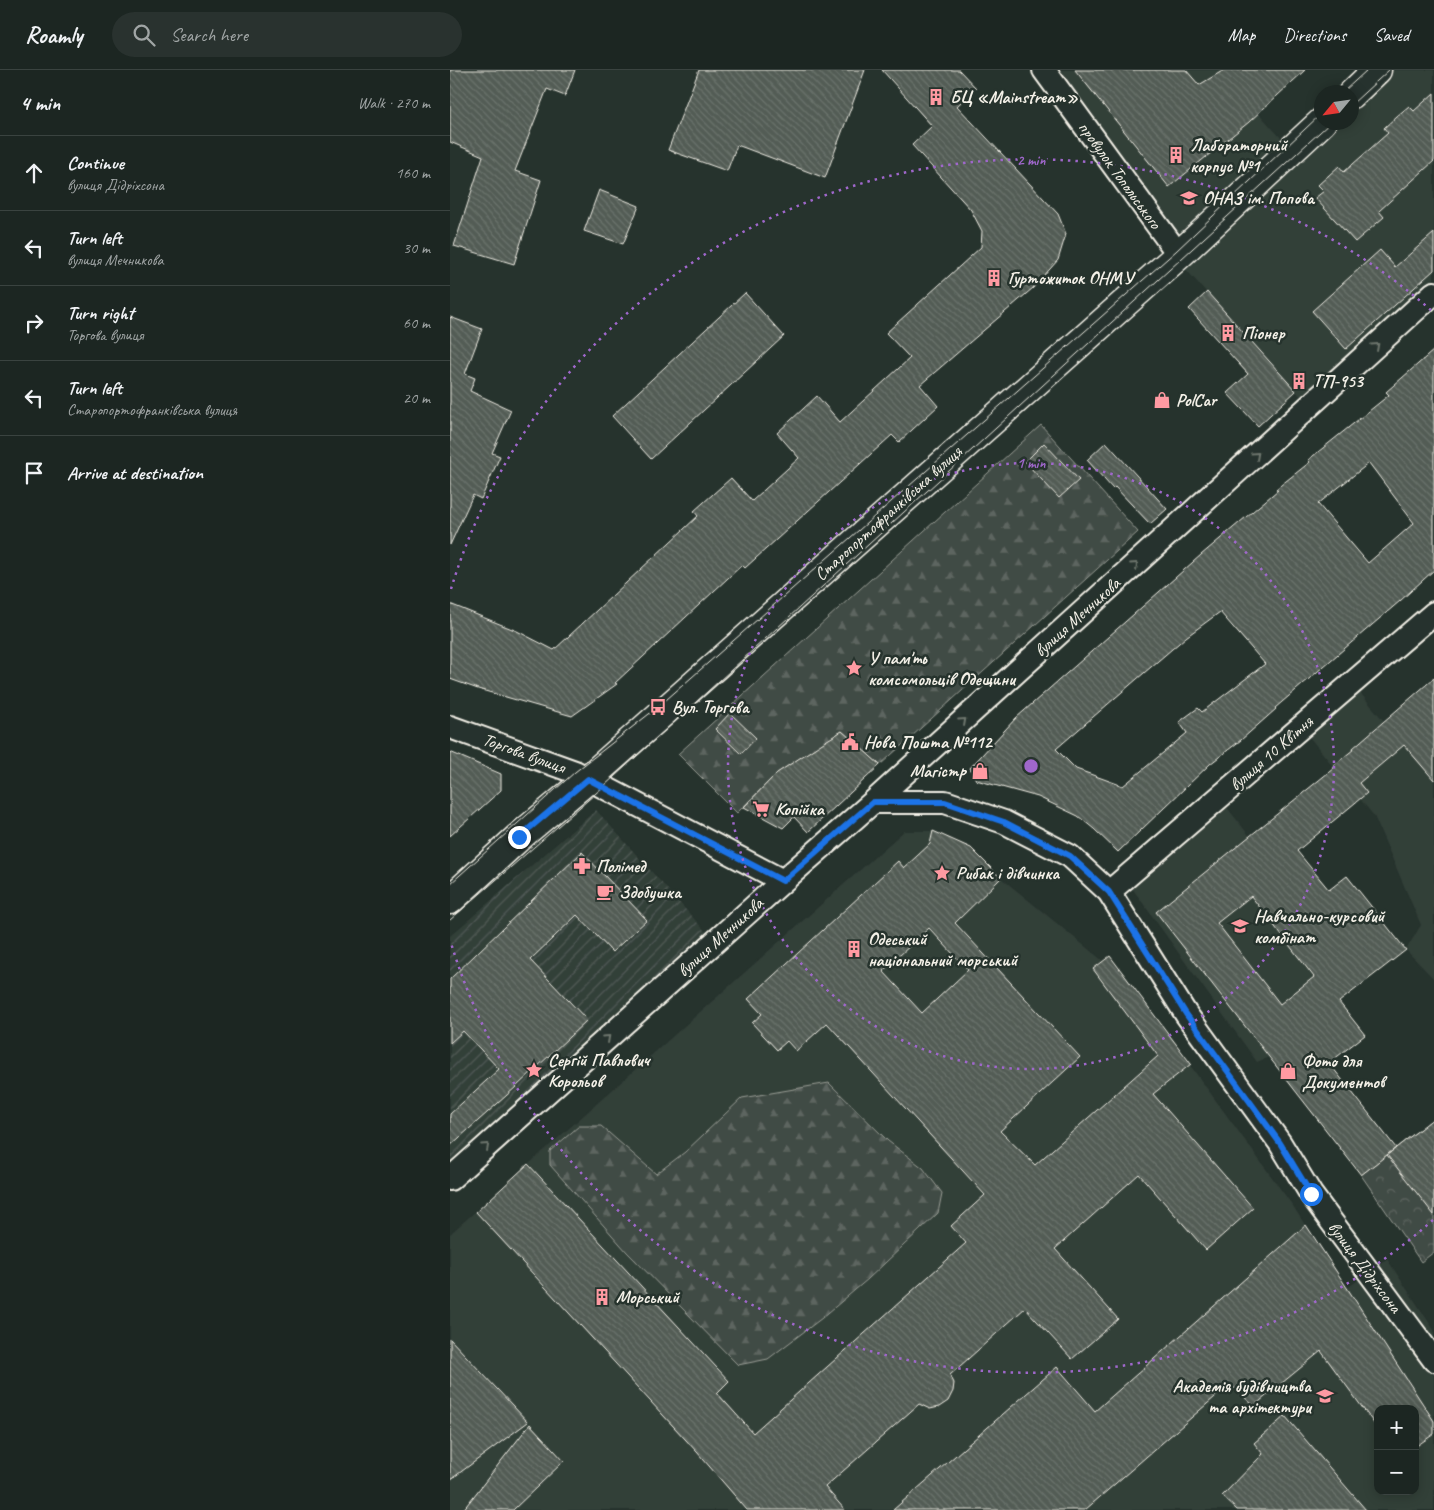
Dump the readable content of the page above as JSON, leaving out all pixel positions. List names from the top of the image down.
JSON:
{
  "streets": {
    "main road": ["Старопортофранківська вулиця"],
    "street": [
      "провулок Топольського",
      "вулиця Мечникова",
      "Торгова вулиця",
      "вулиця 10 Квітня",
      "вулиця Дідріхсона"
    ]
  },
  "crossings": [
    ["провулок Топольського", "Старопортофранківська вулиця"],
    ["Старопортофранківська вулиця", "Торгова вулиця"],
    ["вулиця Мечникова", "Торгова вулиця"],
    ["вулиця Мечникова", "вулиця Дідріхсона"],
    ["вулиця 10 Квітня", "вулиця Дідріхсона"]
  ],
  "one_way": ["вулиця Мечникова"],
  "places": {
    "building": [
      "БЦ «Mainstream»",
      "Лабораторний корпус №1",
      "Гуртожиток ОНМУ",
      "Піонер",
      "ТП-953",
      "Одеський національний морський",
      "Морський"
    ],
    "school or university": ["ОНАЗ ім. Попова", "Навчально-курсовий комбінат", "Академія будівництва та архітектури"],
    "shop": ["PolCar", "Магiстр", "Фото для Документов"],
    "place": ["У пам'ть комсомольців Одещини", "Рибак і дівчинка", "Сергій Павлович Корольов"],
    "bus stop": ["Вул. Торгова"],
    "public building": ["Нова Пошта №112"],
    "supermarket": ["Копiйка"],
    "pharmacy": ["Полімед"],
    "cafe": ["Здобушка"]
  },
  "north": "bottom left",
  "page": {
    "header": "Roamly",
    "search": "Search here",
    "nav": ["Map", "Directions", "Saved"],
    "heading": ["4 min", "Walk · 270 m"],
    "list": [
      ["Continue", "вулиця Дідріхсона", "160 m"],
      ["Turn left", "вулиця Мечникова", "30 m"],
      ["Turn right", "Торгова вулиця", "60 m"],
      ["Turn left", "Старопортофранківська вулиця", "20 m"],
      "Arrive at destination"
    ],
    "map_buttons": ["+", "−"]
  },
  "rings": ["2 min", "1 min"]
}
